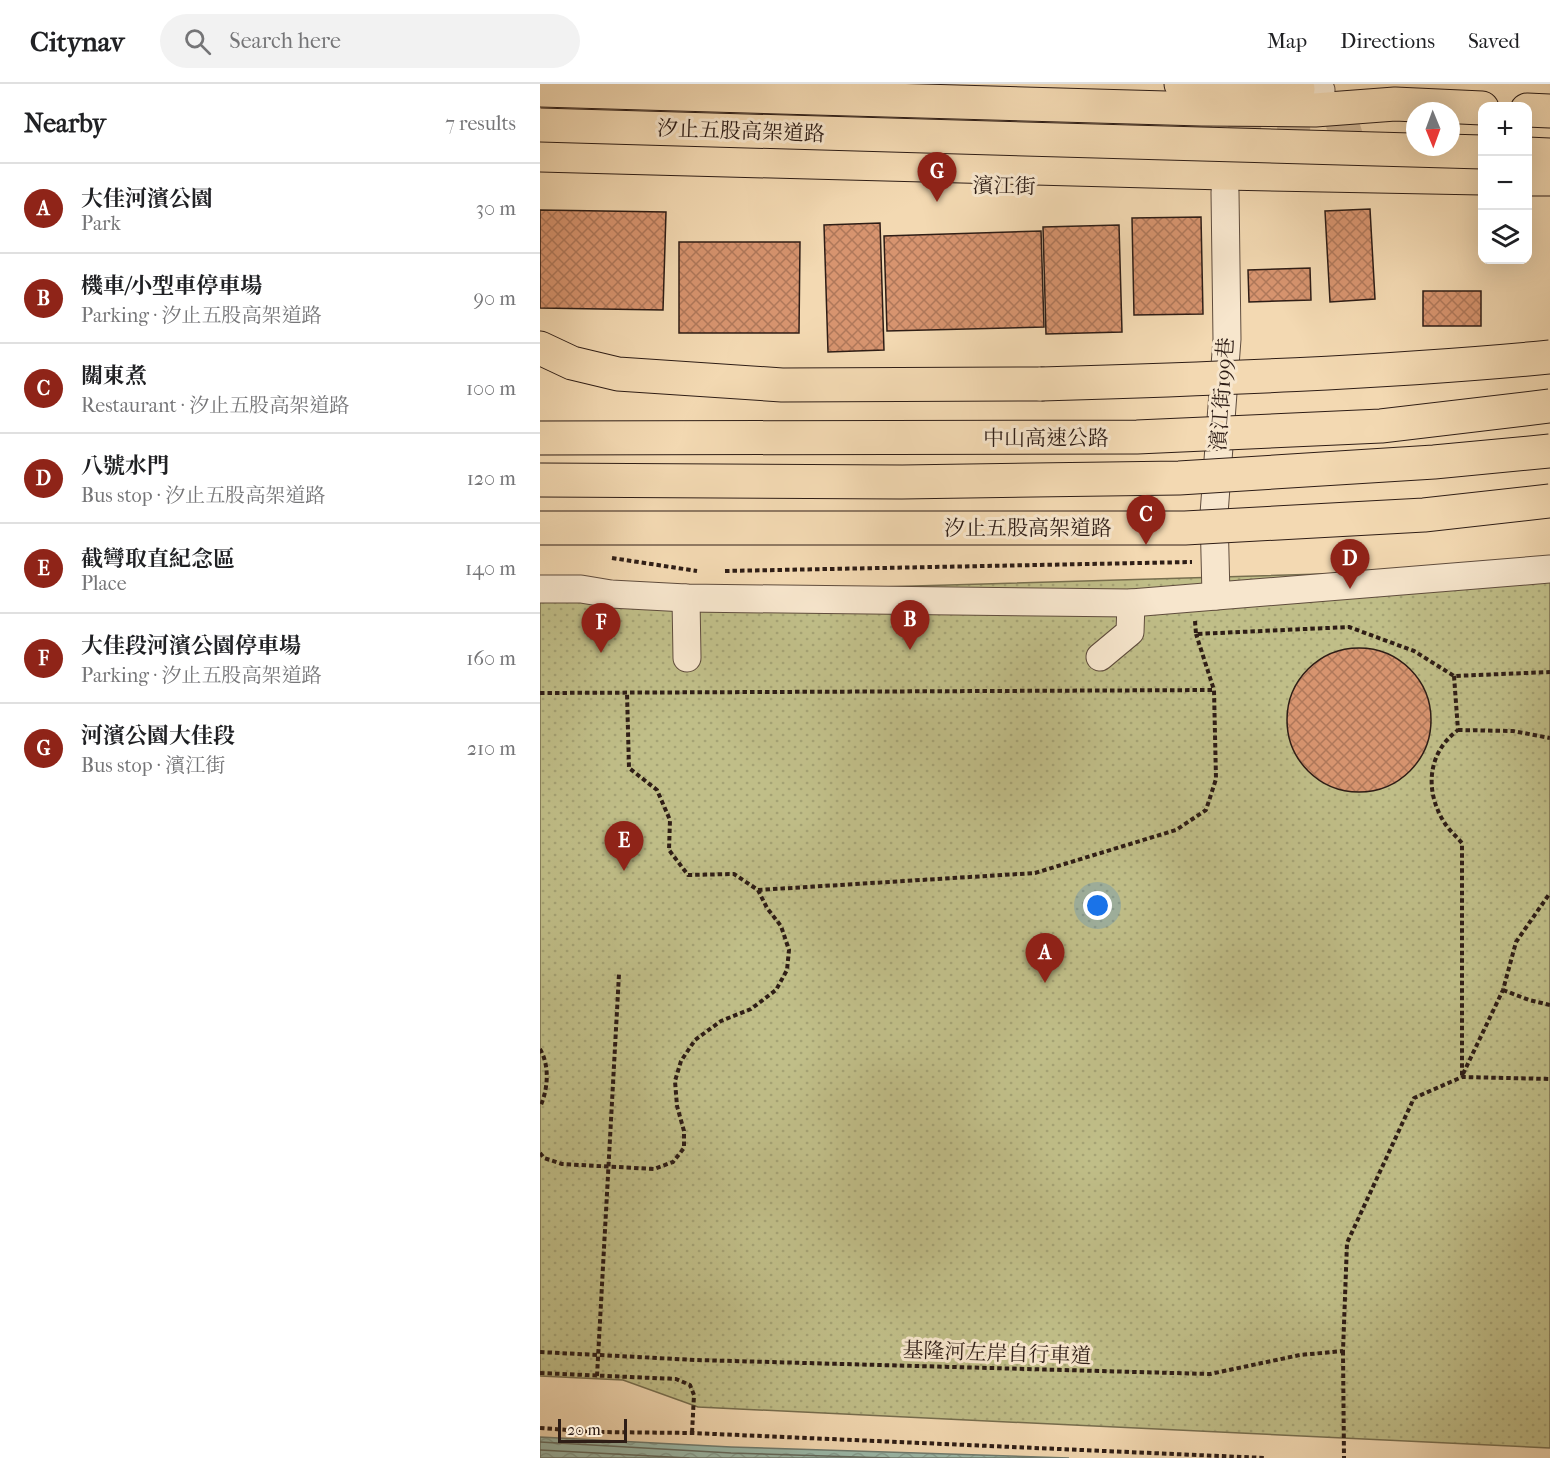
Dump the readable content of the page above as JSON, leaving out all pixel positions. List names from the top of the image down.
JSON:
{
  "streets": {
    "main road": ["汐止五股高架道路", "濱江街", "中山高速公路"],
    "lane": ["濱江街199巷"],
    "path": ["基隆河左岸自行車道"]
  },
  "crossings": [
    ["濱江街", "濱江街199巷"]
  ],
  "scale_bar": "20 m",
  "north": "bottom",
  "page": {
    "header": "Citynav",
    "search": "Search here",
    "nav": ["Map", "Directions", "Saved"],
    "heading": ["Nearby", "7 results"],
    "map_buttons": ["+", "−"],
    "pins": [
      "G",
      "C",
      "D",
      "B",
      "F",
      "E",
      "A"
    ],
    "list": [
      {
        "mark": "A",
        "name": "大佳河濱公園",
        "note": "Park",
        "value": "30 m"
      },
      {
        "mark": "B",
        "name": "機車/小型車停車場",
        "note": "Parking · 汐止五股高架道路",
        "value": "90 m"
      },
      {
        "mark": "C",
        "name": "關東煮",
        "note": "Restaurant · 汐止五股高架道路",
        "value": "100 m"
      },
      {
        "mark": "D",
        "name": "八號水門",
        "note": "Bus stop · 汐止五股高架道路",
        "value": "120 m"
      },
      {
        "mark": "E",
        "name": "截彎取直紀念區",
        "note": "Place",
        "value": "140 m"
      },
      {
        "mark": "F",
        "name": "大佳段河濱公園停車場",
        "note": "Parking · 汐止五股高架道路",
        "value": "160 m"
      },
      {
        "mark": "G",
        "name": "河濱公園大佳段",
        "note": "Bus stop · 濱江街",
        "value": "210 m"
      }
    ],
    "scale": "20 m"
  }
}
